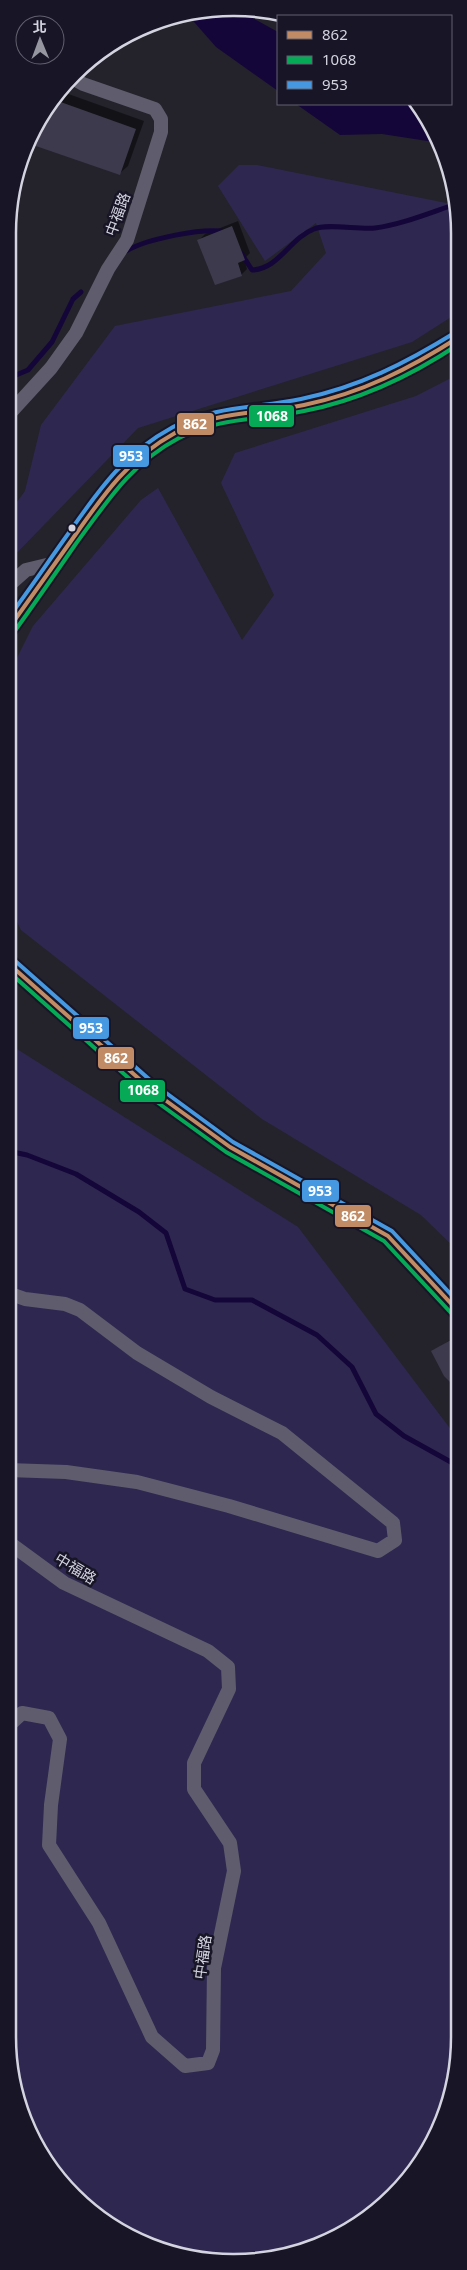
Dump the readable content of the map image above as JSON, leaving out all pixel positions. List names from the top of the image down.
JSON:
{
  "streets": {
    "street": ["中福路"]
  },
  "lines": ["transit line 953", "transit line 862", "transit line 1068"],
  "legend": ["862", "1068", "953"],
  "north": "top"
}
